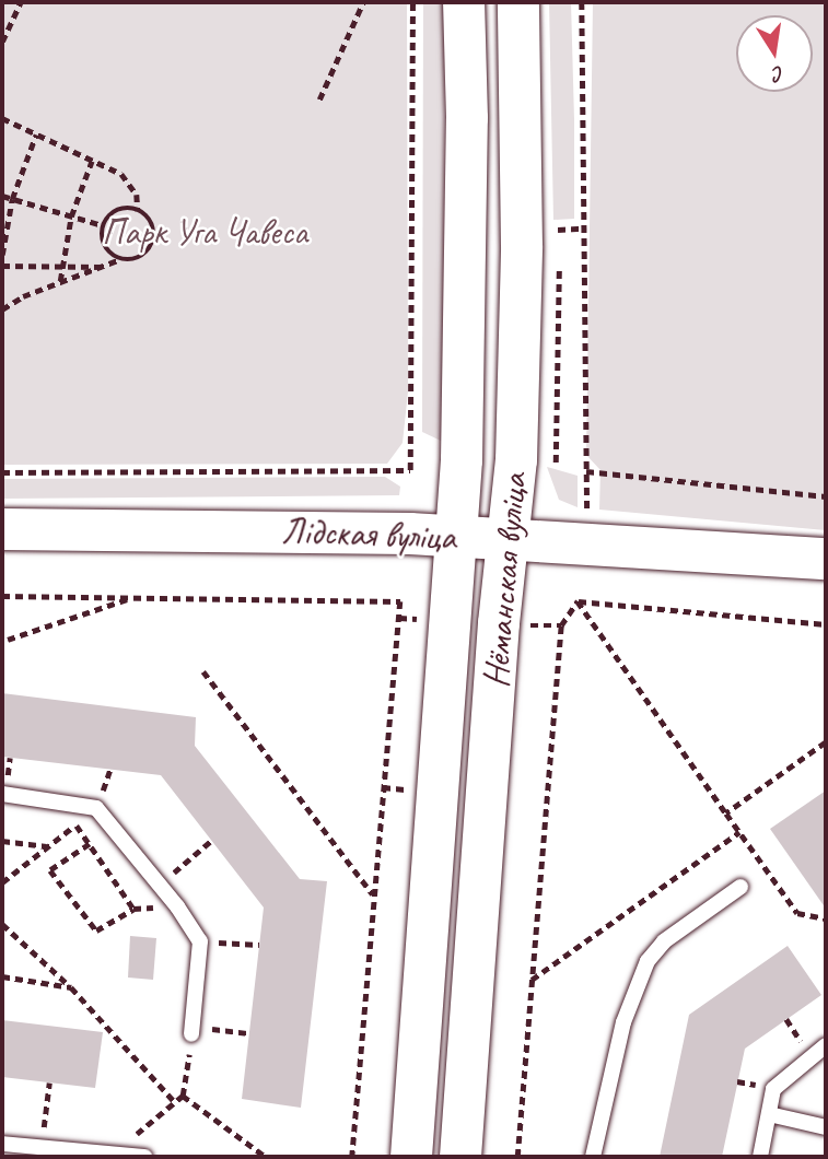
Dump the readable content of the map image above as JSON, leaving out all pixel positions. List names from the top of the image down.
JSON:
{
  "streets": {
    "main road": ["Лідская вуліца", "Нёманская вуліца"]
  },
  "crossings": [
    ["Лідская вуліца", "Нёманская вуліца"]
  ],
  "parks": ["Парк Уга Чавеса"],
  "north": "bottom"
}
